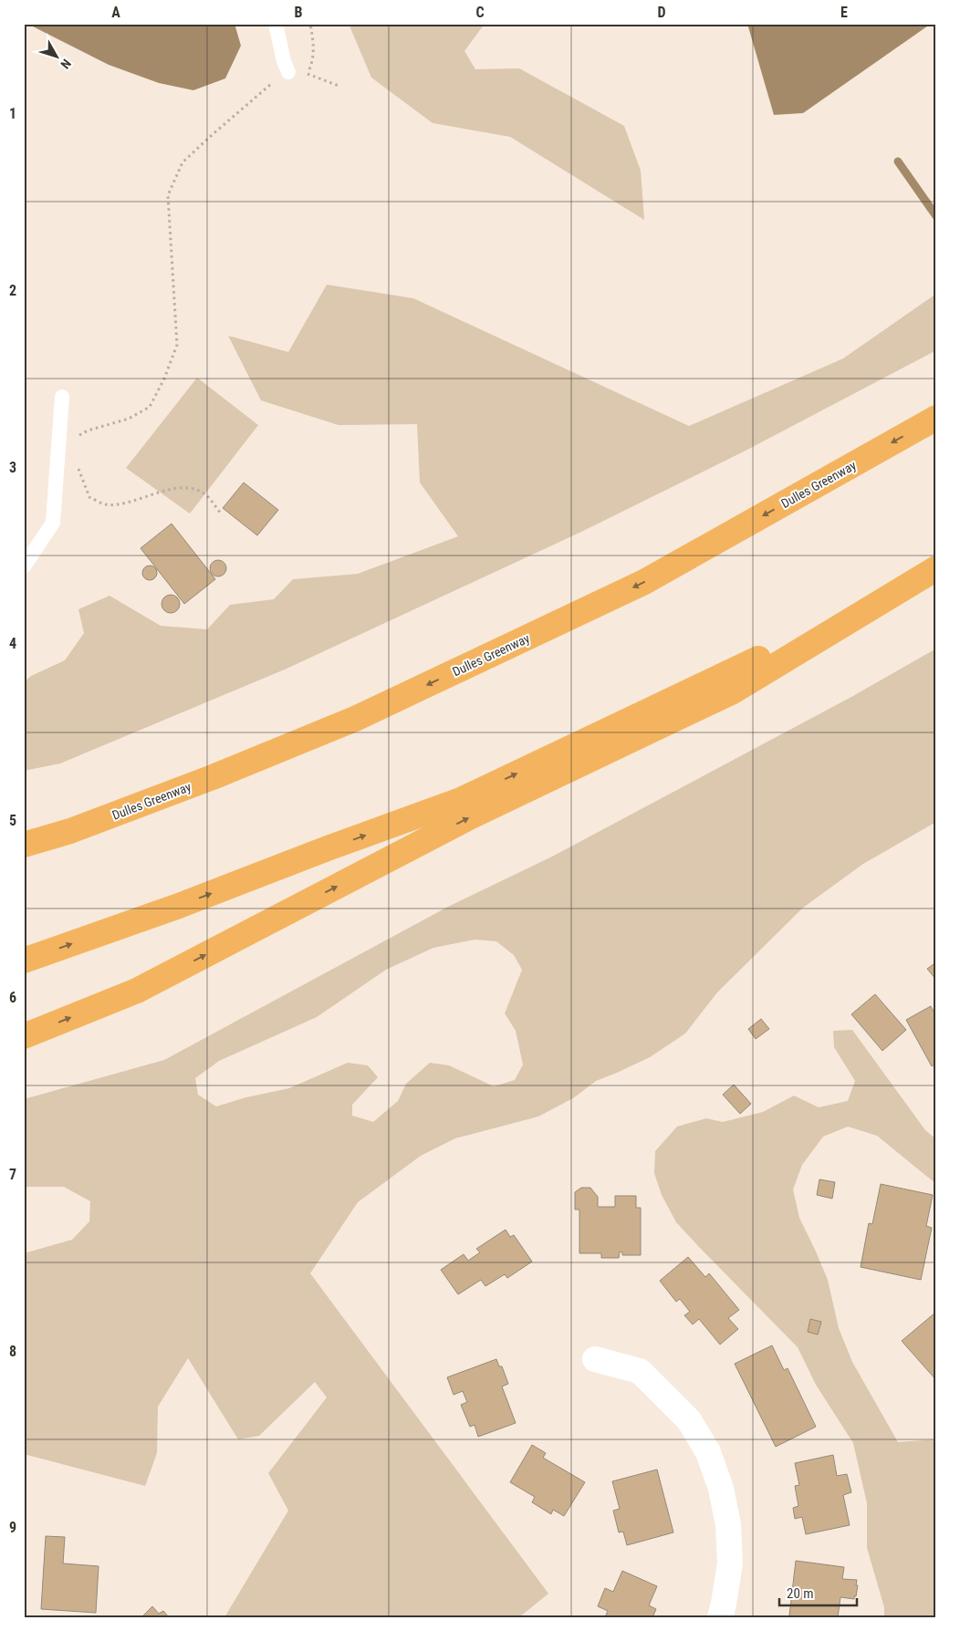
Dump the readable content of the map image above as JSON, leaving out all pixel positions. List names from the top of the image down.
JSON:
{
  "streets": {
    "highway": ["Dulles Greenway"]
  },
  "scale_bar": "20 m",
  "north": "bottom right",
  "grid": {
    "columns": [
      "A",
      "B",
      "C",
      "D",
      "E"
    ],
    "rows": [
      "1",
      "2",
      "3",
      "4",
      "5",
      "6",
      "7",
      "8",
      "9"
    ]
  }
}
